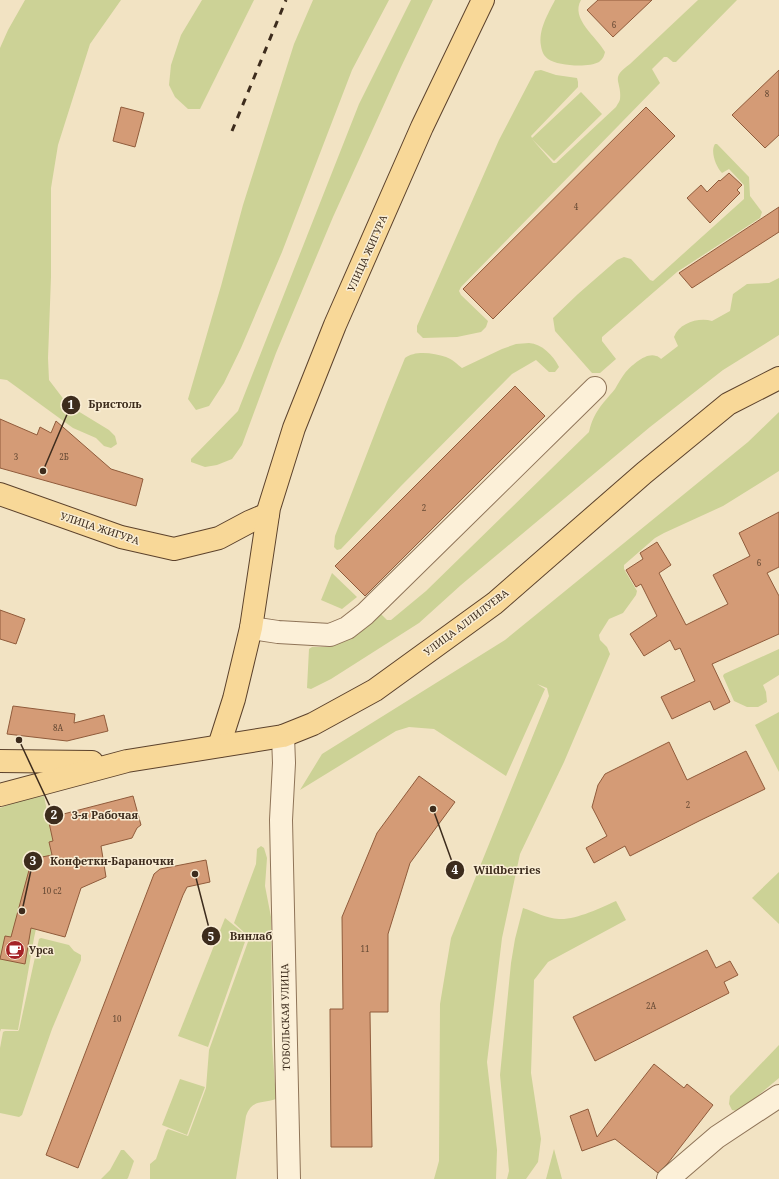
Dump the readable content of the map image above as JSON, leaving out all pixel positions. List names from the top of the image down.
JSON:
{
  "streets": {
    "main road": ["УЛИЦА ЖИГУРА", "УЛИЦА АЛЛИЛУЕВА"],
    "street": ["ТОБОЛЬСКАЯ УЛИЦА"]
  },
  "crossings": [
    ["УЛИЦА ЖИГУРА", "УЛИЦА АЛЛИЛУЕВА"],
    ["УЛИЦА АЛЛИЛУЕВА", "ТОБОЛЬСКАЯ УЛИЦА"]
  ],
  "places": {
    "other": [
      "Бристоль",
      "3-я Рабочая",
      "Wildberries",
      "Винлаб",
      "Конфетки-Бараночки"
    ],
    "cafe": ["Урса"]
  },
  "house_numbers": [
    "6",
    "8",
    "4",
    "3",
    "2Б",
    "2",
    "6",
    "8А",
    "2",
    "10 с2",
    "11",
    "2А",
    "10"
  ]
}
